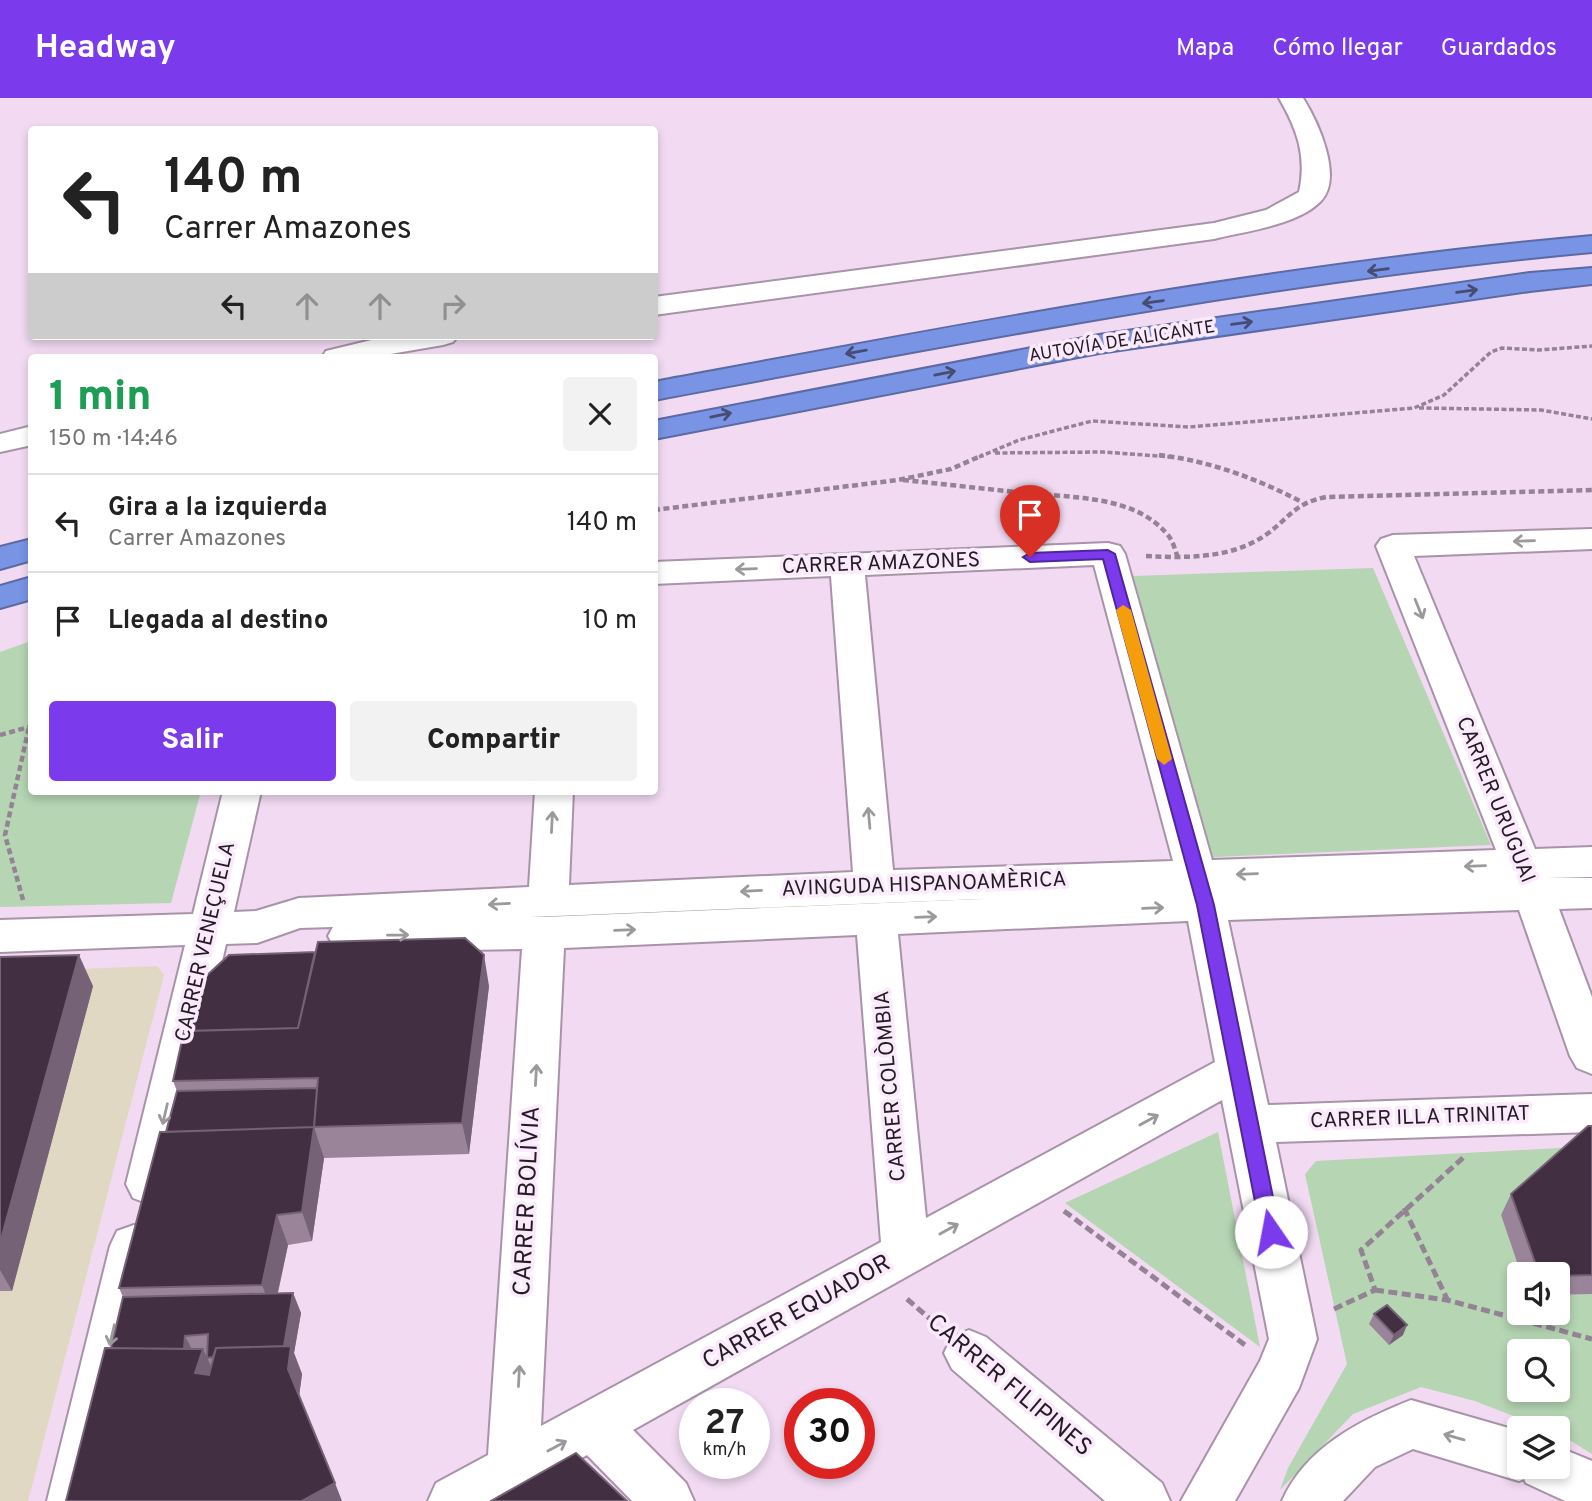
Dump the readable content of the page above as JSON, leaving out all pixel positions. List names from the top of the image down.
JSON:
{
  "streets": {
    "highway": ["AUTOVÍA DE ALICANTE"],
    "street": [
      "CARRER AMAZONES",
      "CARRER URUGUAI",
      "AVINGUDA HISPANOAMÈRICA",
      "CARRER VENEÇUELA",
      "CARRER COLÒMBIA",
      "CARRER ILLA TRINITAT",
      "CARRER BOLÍVIA",
      "CARRER EQUADOR",
      "CARRER FILIPINES"
    ]
  },
  "crossings": [
    ["CARRER AMAZONES", "CARRER COLÒMBIA"],
    ["CARRER URUGUAI", "AVINGUDA HISPANOAMÈRICA"],
    ["AVINGUDA HISPANOAMÈRICA", "CARRER VENEÇUELA"],
    ["AVINGUDA HISPANOAMÈRICA", "CARRER COLÒMBIA"],
    ["AVINGUDA HISPANOAMÈRICA", "CARRER BOLÍVIA"],
    ["CARRER COLÒMBIA", "CARRER EQUADOR"],
    ["CARRER COLÒMBIA", "CARRER FILIPINES"],
    ["CARRER BOLÍVIA", "CARRER EQUADOR"],
    ["CARRER EQUADOR", "CARRER FILIPINES"]
  ],
  "one_way": [
    "CARRER AMAZONES",
    "CARRER VENEÇUELA",
    "CARRER BOLÍVIA",
    "CARRER EQUADOR"
  ],
  "page": {
    "header": "Headway",
    "nav": ["Mapa", "Cómo llegar", "Guardados"],
    "turn": ["140 m", "Carrer Amazones"],
    "heading": ["1 min", "150 m · 14:46"],
    "list": [
      {
        "name": "Gira a la izquierda",
        "note": "Carrer Amazones",
        "value": "140 m"
      },
      {
        "name": "Llegada al destino",
        "value": "10 m"
      }
    ],
    "buttons": ["Salir", "Compartir"],
    "speed": "27 km/h",
    "limit": "30"
  }
}
